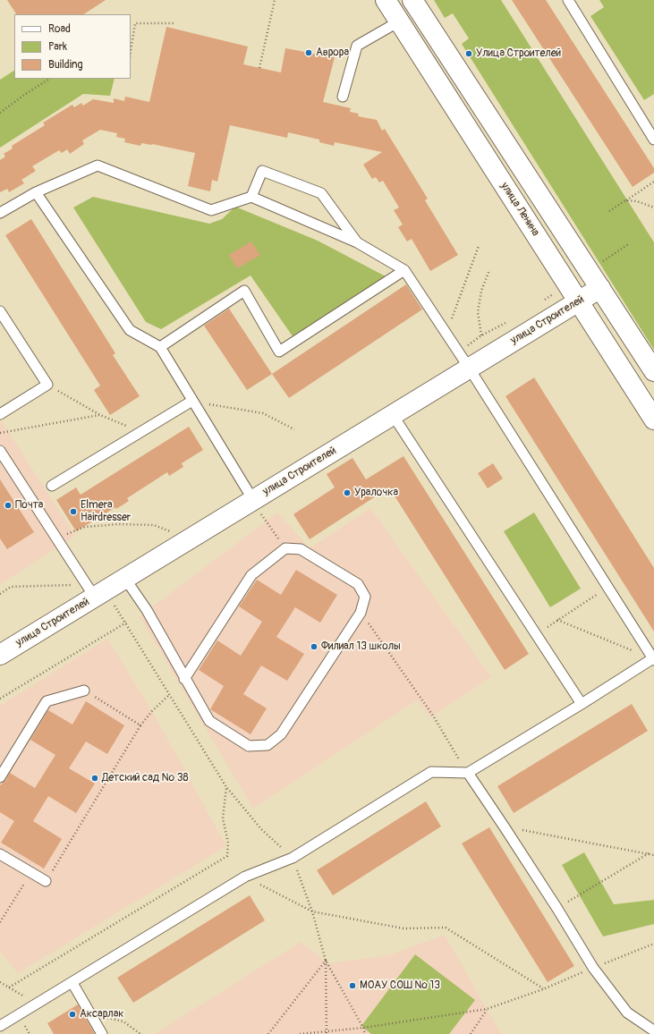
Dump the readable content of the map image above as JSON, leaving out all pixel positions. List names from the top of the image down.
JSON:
{
  "streets": {
    "main road": ["улица Ленина", "улица Строителей"]
  },
  "crossings": [
    ["улица Ленина", "улица Строителей"]
  ],
  "places": [
    "Аврора",
    "Улица Строителей",
    "Уралочка",
    "Почта",
    "Elmera Hairdresser",
    "Филиал 13 школы",
    "Детский сад № 38",
    "МОАУ СОШ № 13",
    "Аксарлак"
  ],
  "legend": ["Road", "Park", "Building"]
}
